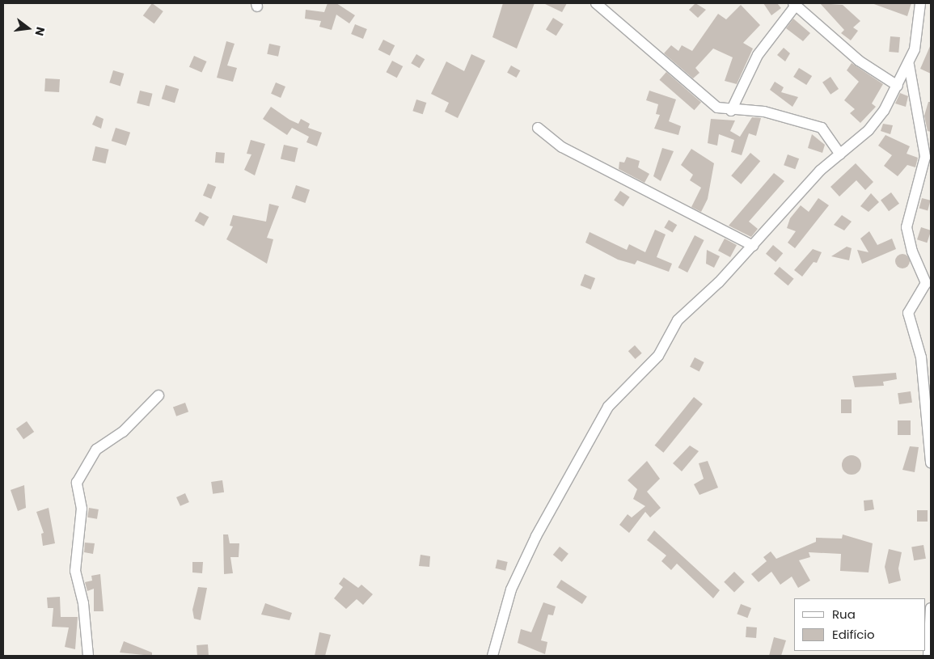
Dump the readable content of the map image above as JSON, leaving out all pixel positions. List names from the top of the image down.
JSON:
{
  "legend": ["Rua", "Edifício"],
  "north": "right"
}
